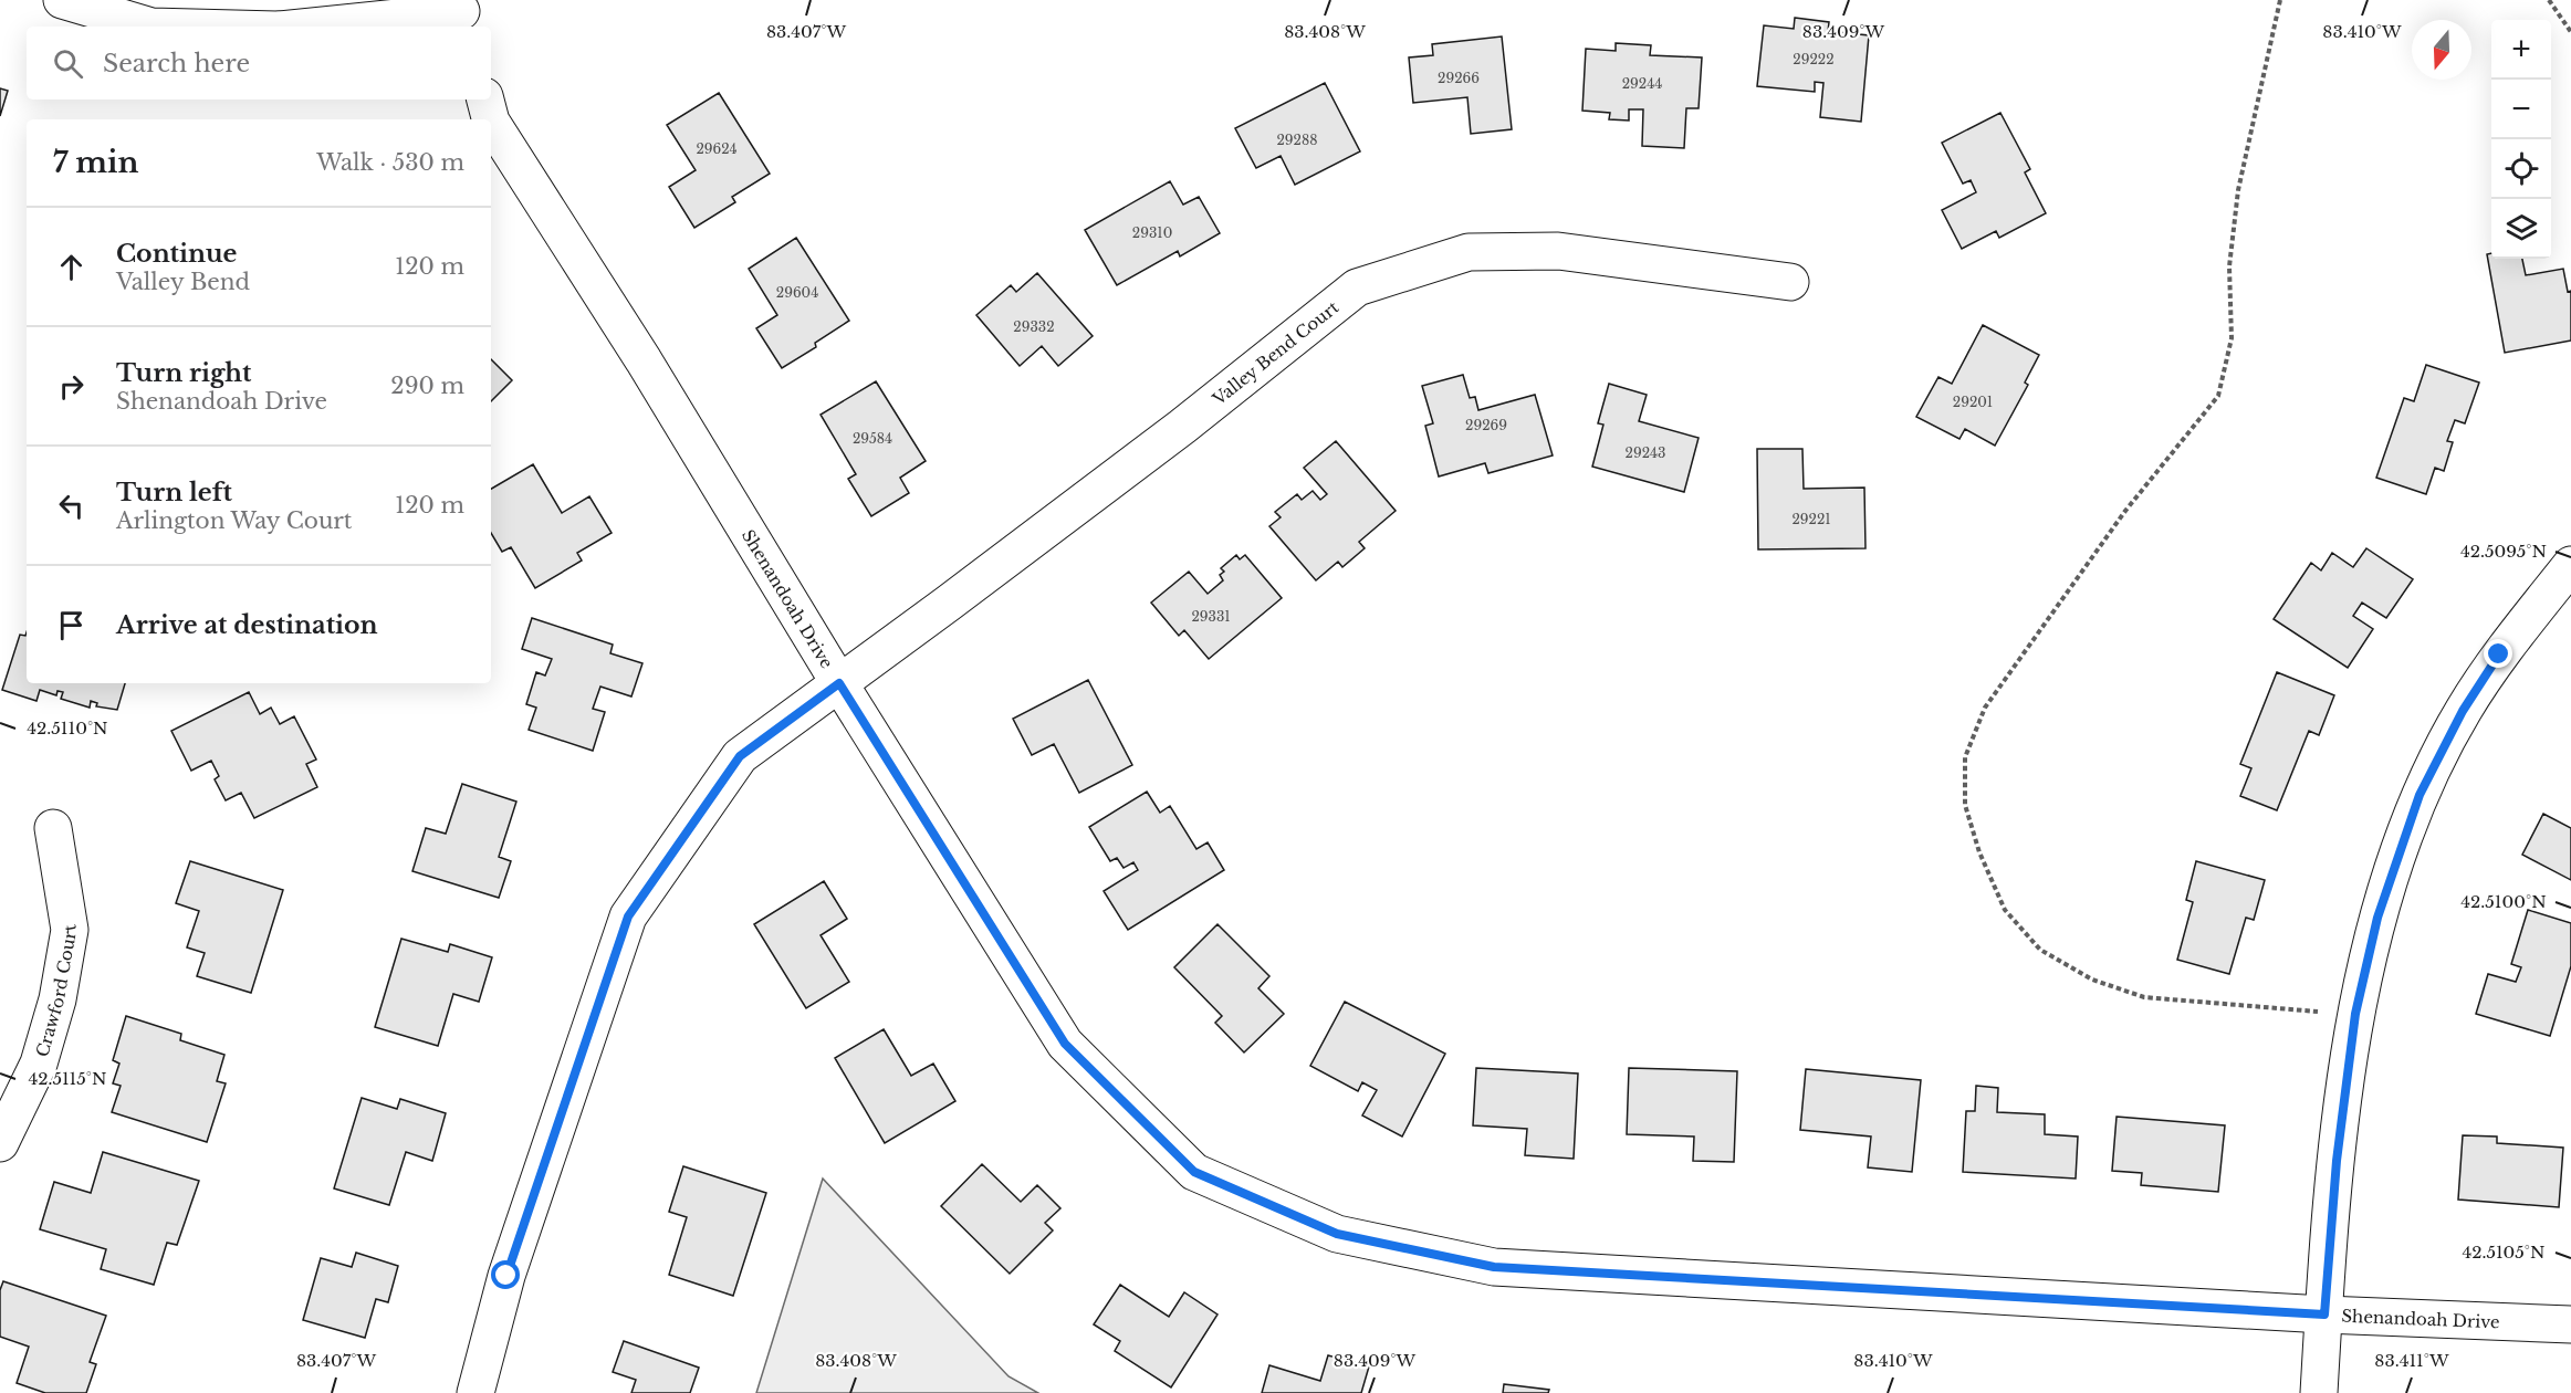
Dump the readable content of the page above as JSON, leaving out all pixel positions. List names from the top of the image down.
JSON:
{
  "streets": {
    "street": ["Valley Bend Court", "Shenandoah Drive", "Crawford Court"]
  },
  "crossings": [
    ["Valley Bend Court", "Shenandoah Drive"]
  ],
  "house_numbers": [
    "29222",
    "29266",
    "29244",
    "29288",
    "29624",
    "29310",
    "29604",
    "29332",
    "29201",
    "29269",
    "29584",
    "29243",
    "29221",
    "29331"
  ],
  "north": "bottom",
  "page": {
    "map_buttons": ["+", "−"],
    "search": "Search here",
    "heading": ["7 min", "Walk · 530 m"],
    "list": [
      ["Continue", "Valley Bend", "120 m"],
      ["Turn right", "Shenandoah Drive", "290 m"],
      ["Turn left", "Arlington Way Court", "120 m"],
      "Arrive at destination"
    ]
  },
  "coordinates": [
    "83.407°W",
    "83.408°W",
    "83.409°W",
    "83.410°W",
    "42.5095°N",
    "42.5110°N",
    "42.5100°N",
    "42.5115°N",
    "42.5105°N",
    "83.411°W"
  ]
}
